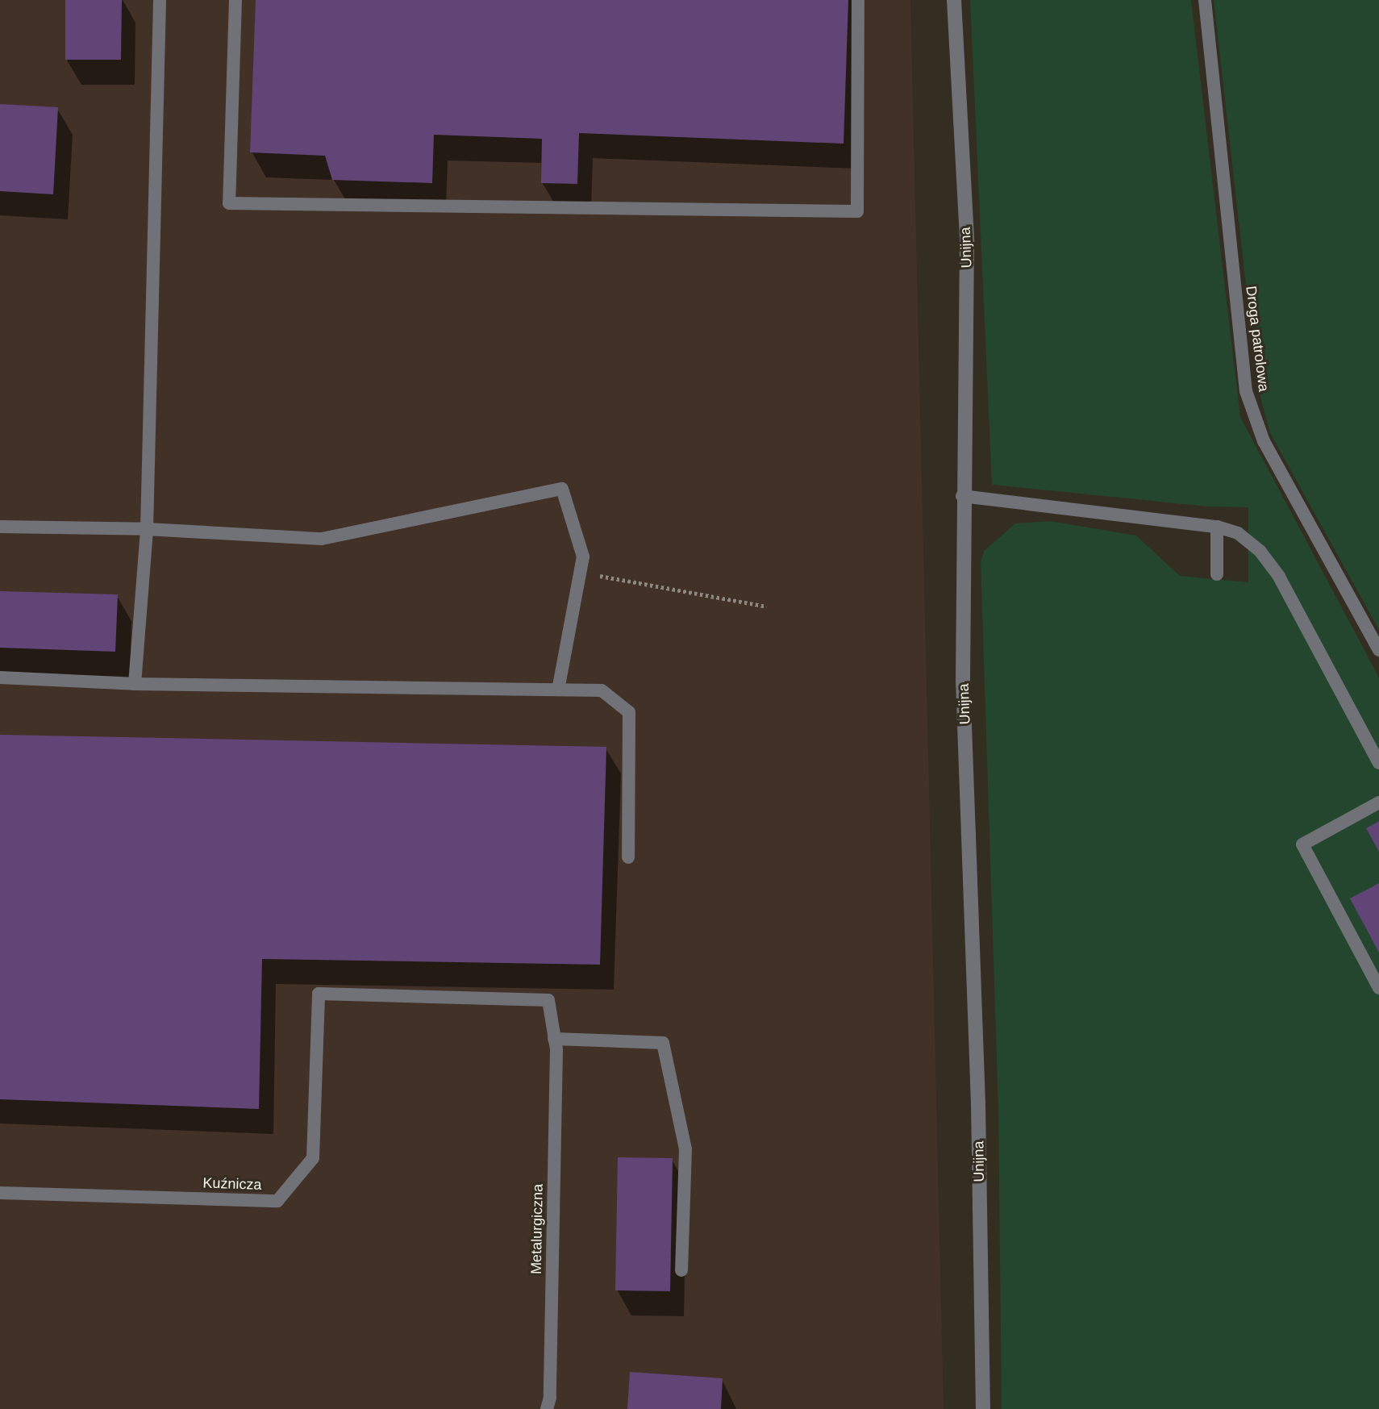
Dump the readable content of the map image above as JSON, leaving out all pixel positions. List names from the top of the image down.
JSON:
{
  "streets": {
    "street": ["Unijna"],
    "lane": ["Droga patrolowa", "Kuźnicza", "Metalurgiczna"]
  },
  "crossings": [
    ["Kuźnicza", "Metalurgiczna"]
  ]
}
